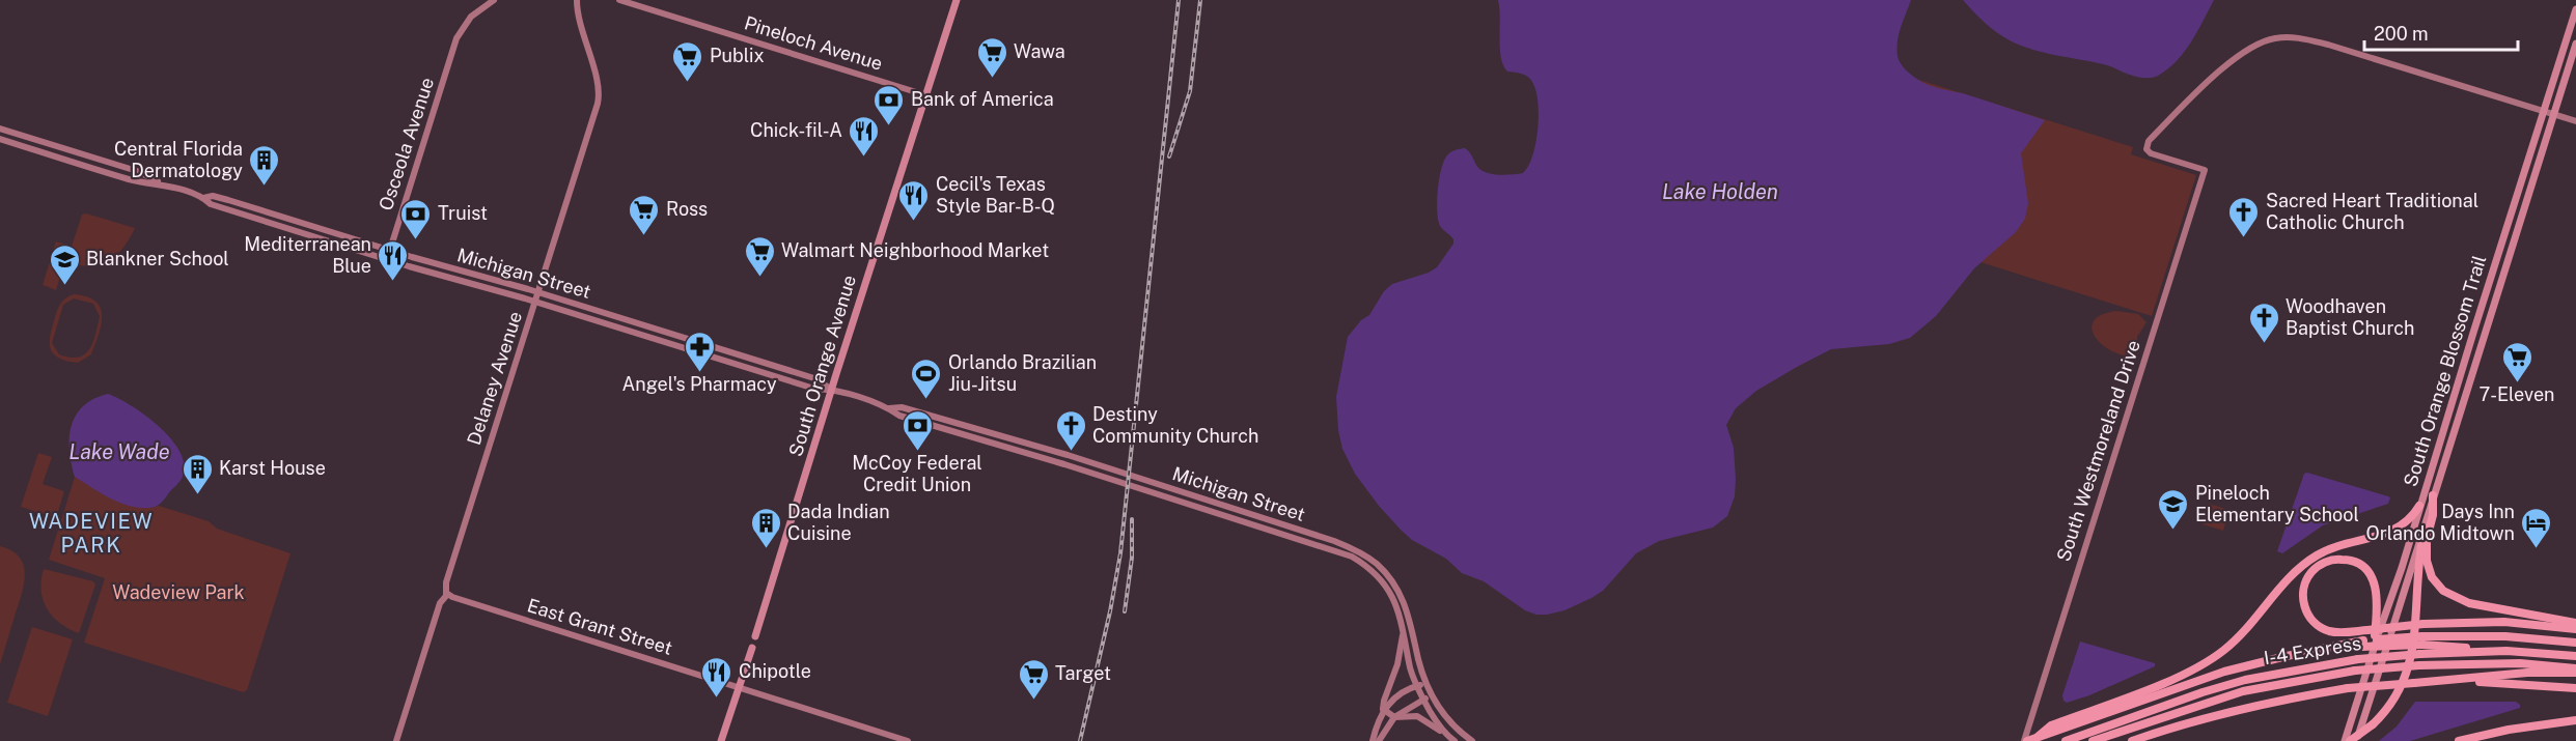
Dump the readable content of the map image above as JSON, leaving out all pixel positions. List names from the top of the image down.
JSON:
{
  "streets": {
    "highway": ["I-4 Express"],
    "main road": ["South Orange Avenue", "South Orange Blossom Trail"],
    "street": [
      "Pineloch Avenue",
      "Osceola Avenue",
      "Michigan Street",
      "Delaney Avenue",
      "South Westmoreland Drive",
      "East Grant Street"
    ]
  },
  "crossings": [
    ["Pineloch Avenue", "South Orange Avenue"],
    ["Osceola Avenue", "Michigan Street"],
    ["Michigan Street", "South Orange Avenue"],
    ["Michigan Street", "Delaney Avenue"],
    ["South Orange Avenue", "East Grant Street"],
    ["South Orange Blossom Trail", "South Westmoreland Drive"],
    ["Delaney Avenue", "East Grant Street"]
  ],
  "districts": ["WADEVIEW PARK"],
  "water": ["Lake Holden", "Lake Wade"],
  "parks": ["Wadeview Park"],
  "places": {
    "supermarket": [
      "Wawa",
      "Publix",
      "Ross",
      "Walmart Neighborhood Market",
      "7-Eleven",
      "Target"
    ],
    "bank": ["Bank of America", "Truist", "McCoy Federal Credit Union"],
    "restaurant": [
      "Chick-fil-A",
      "Cecil's Texas Style Bar-B-Q",
      "Mediterranean Blue",
      "Chipotle"
    ],
    "building": ["Central Florida Dermatology", "Karst House", "Dada Indian Cuisine"],
    "church": ["Sacred Heart Traditional Catholic Church", "Woodhaven Baptist Church", "Destiny Community Church"],
    "school or university": ["Blankner School", "Pineloch Elementary School"],
    "pharmacy": ["Angel's Pharmacy"],
    "sports": ["Orlando Brazilian Jiu-Jitsu"],
    "hotel": ["Days Inn Orlando Midtown"]
  },
  "scale_bar": "200 m"
}
